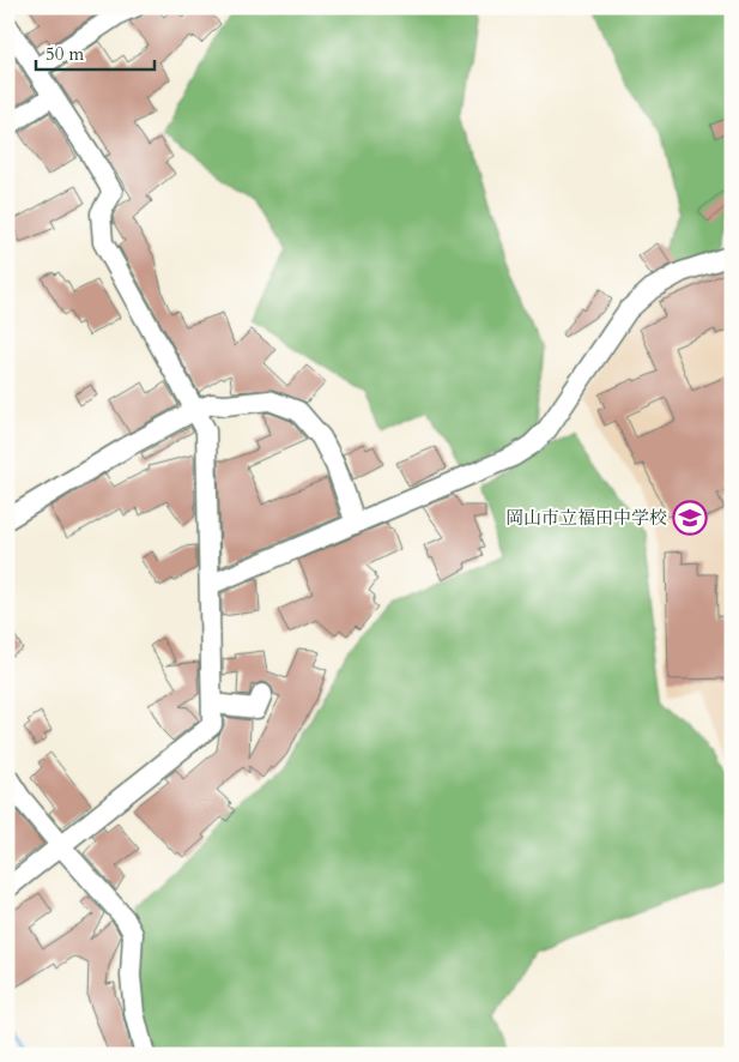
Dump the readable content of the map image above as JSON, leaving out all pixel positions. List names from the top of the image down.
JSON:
{
  "places": {
    "school or university": ["岡山市立福田中学校"]
  },
  "scale_bar": "50 m"
}
